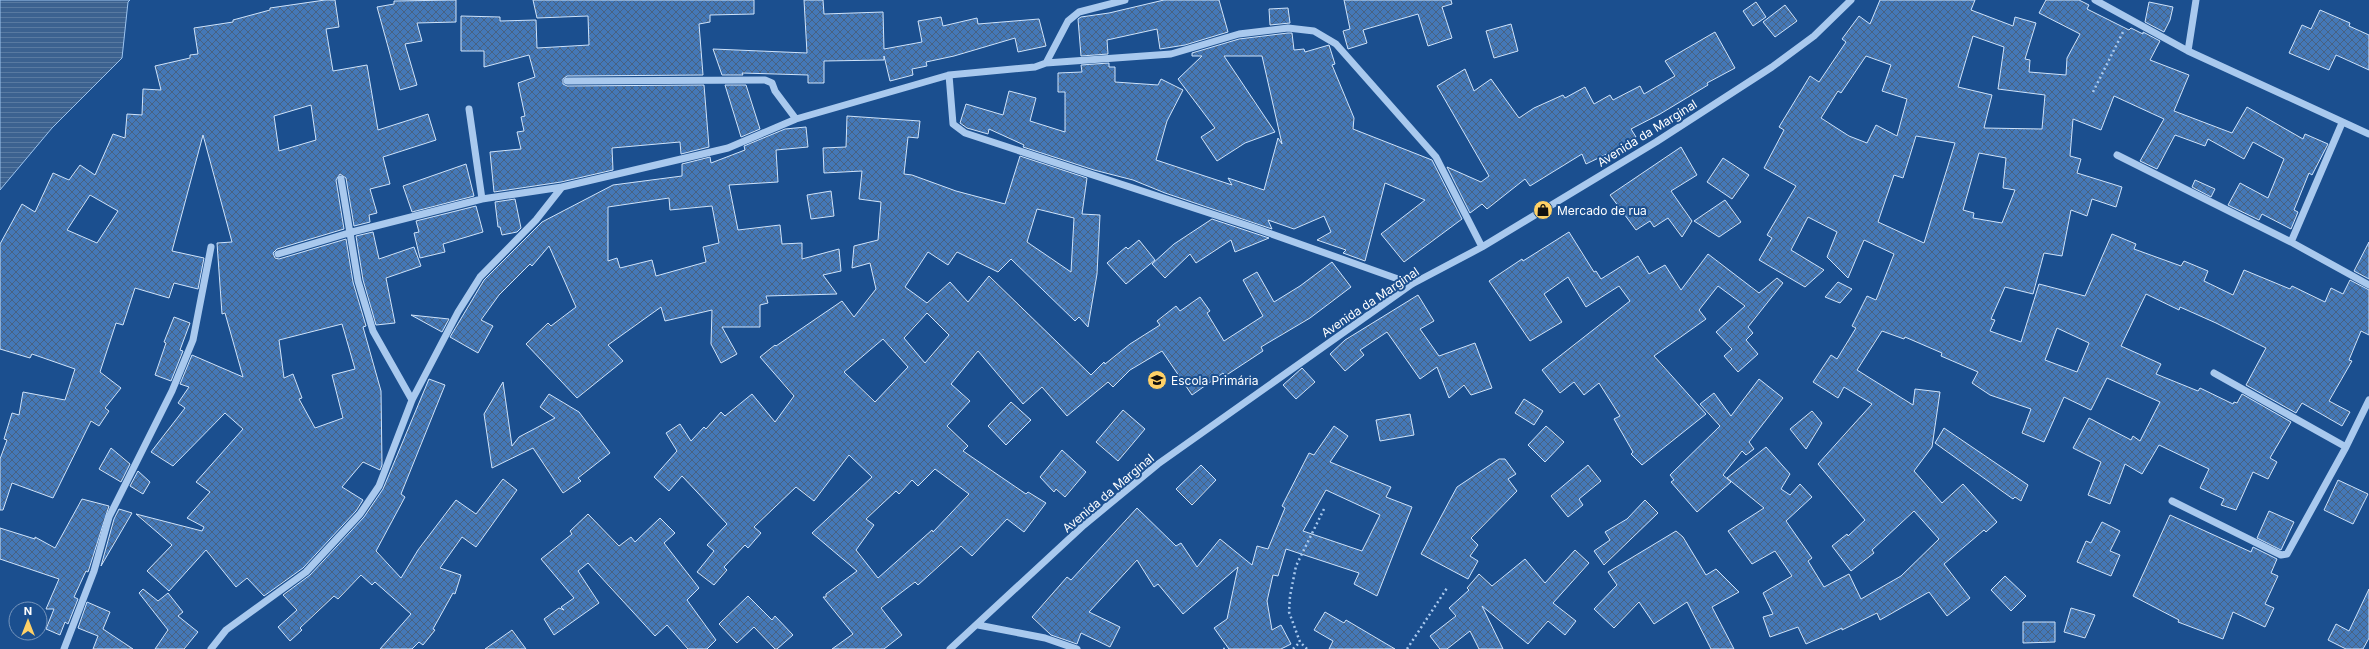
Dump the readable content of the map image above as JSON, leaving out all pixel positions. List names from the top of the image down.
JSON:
{
  "streets": {
    "street": ["Avenida da Marginal"]
  },
  "places": {
    "shop": ["Mercado de rua"],
    "school or university": ["Escola Primária"]
  },
  "north": "top"
}
